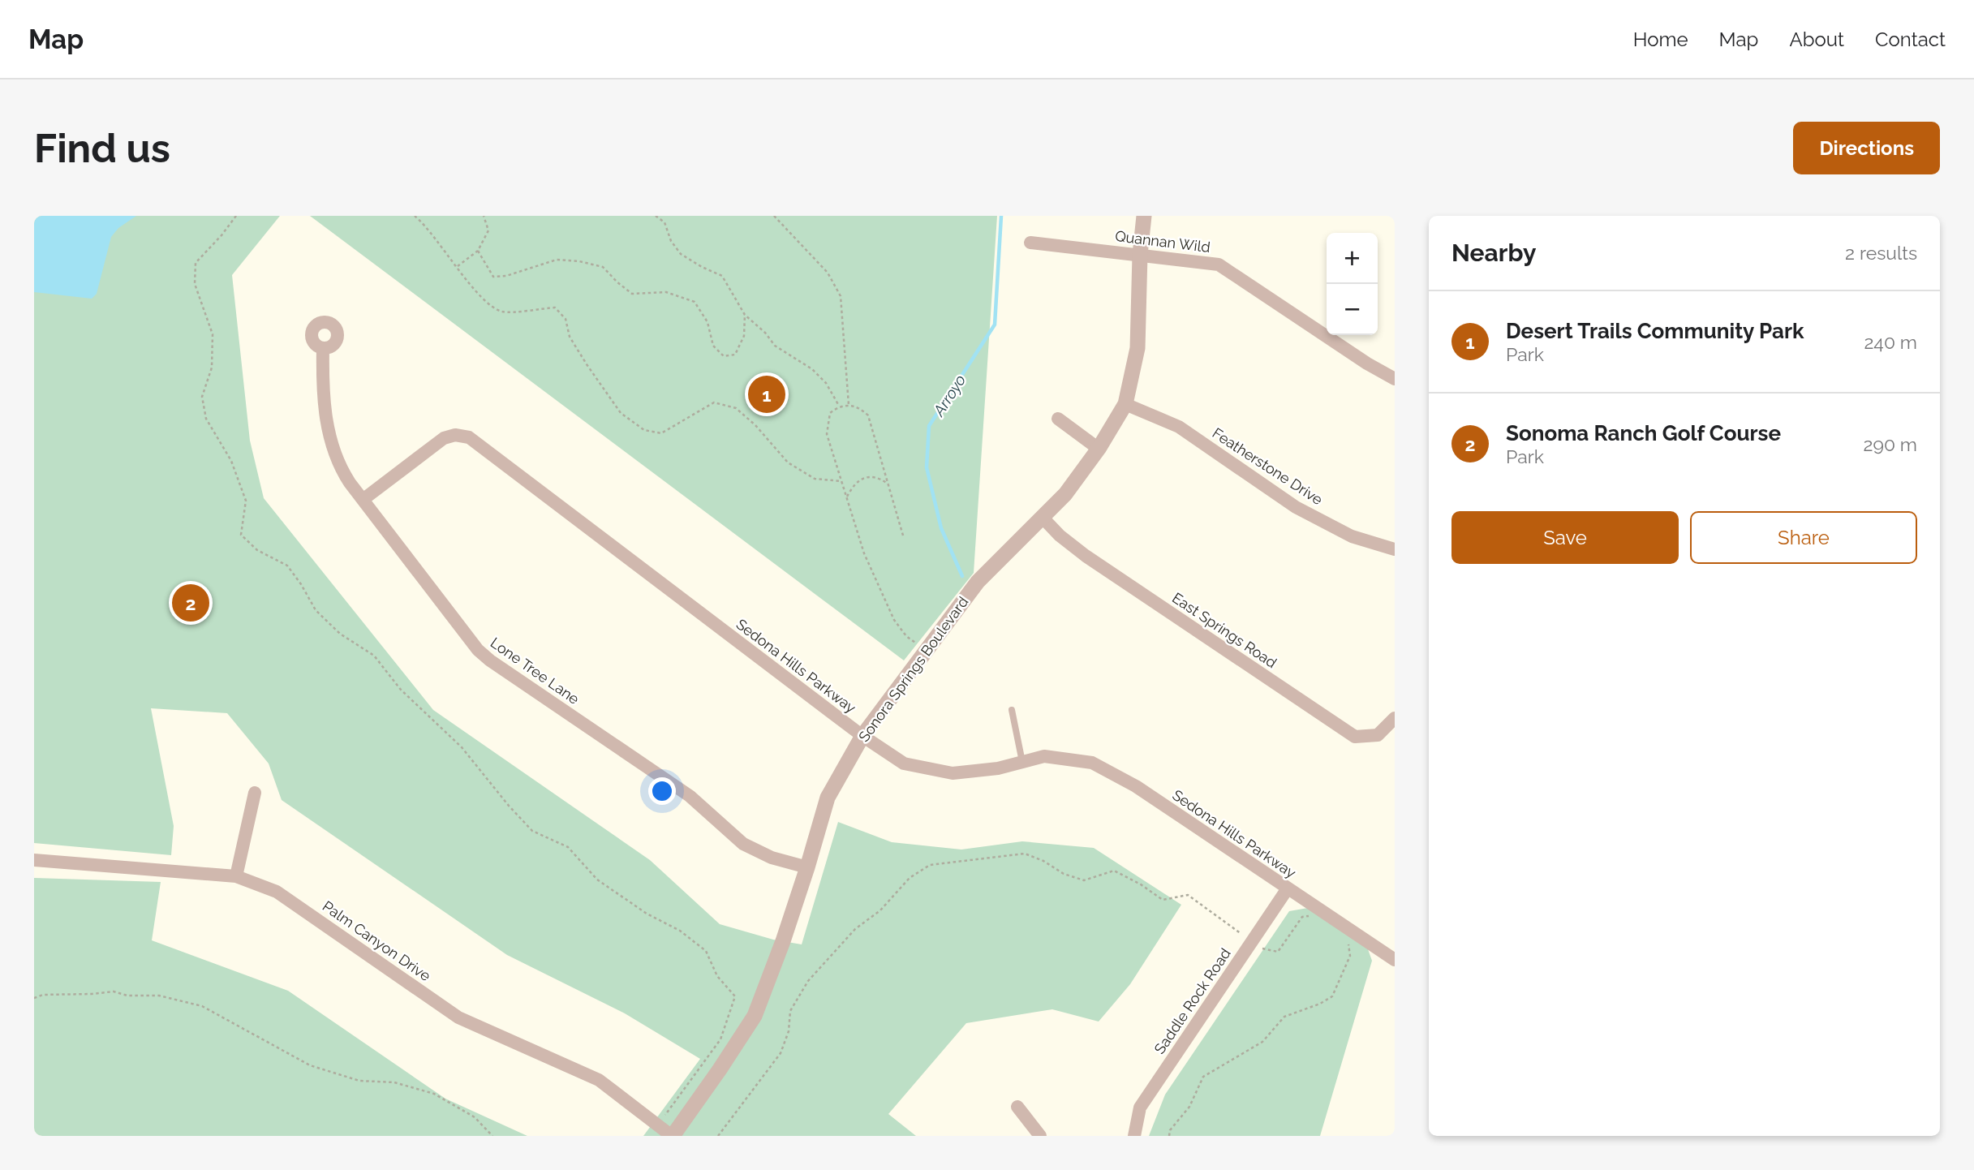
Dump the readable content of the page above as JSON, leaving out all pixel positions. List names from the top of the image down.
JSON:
{
  "streets": {
    "street": [
      "Quannan Wild",
      "Featherstone Drive",
      "East Springs Road",
      "Sedona Hills Parkway",
      "Sonora Springs Boulevard",
      "Lone Tree Lane",
      "Palm Canyon Drive",
      "Saddle Rock Road"
    ]
  },
  "crossings": [
    ["Quannan Wild", "Sonora Springs Boulevard"],
    ["Featherstone Drive", "Sonora Springs Boulevard"],
    ["East Springs Road", "Sonora Springs Boulevard"],
    ["Sedona Hills Parkway", "Sonora Springs Boulevard"],
    ["Sedona Hills Parkway", "Lone Tree Lane"],
    ["Sedona Hills Parkway", "Saddle Rock Road"],
    ["Sonora Springs Boulevard", "Lone Tree Lane"],
    ["Sonora Springs Boulevard", "Palm Canyon Drive"]
  ],
  "water": ["Arroyo"],
  "page": {
    "header": "Map",
    "nav": [
      "Home",
      "Map",
      "About",
      "Contact"
    ],
    "buttons": [
      "Directions",
      ["Save", "Share"]
    ],
    "title": "Find us",
    "heading": ["Nearby", "2 results"],
    "map_buttons": ["+", "−"],
    "list": [
      {
        "mark": "1",
        "name": "Desert Trails Community Park",
        "note": "Park",
        "value": "240 m"
      },
      {
        "mark": "2",
        "name": "Sonoma Ranch Golf Course",
        "note": "Park",
        "value": "290 m"
      }
    ],
    "pins": ["1", "2"]
  }
}
